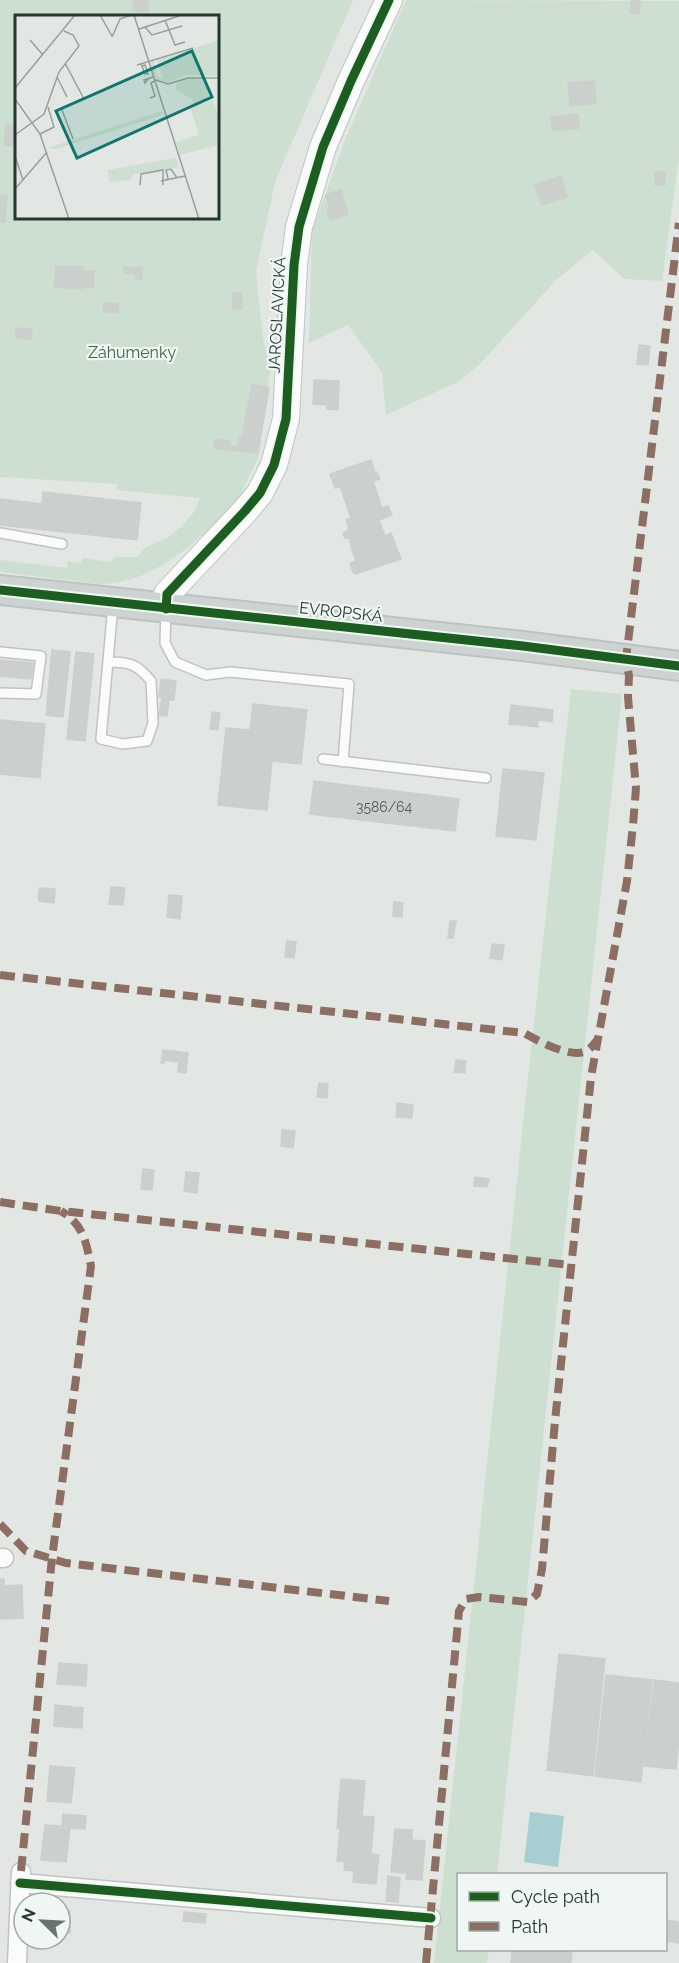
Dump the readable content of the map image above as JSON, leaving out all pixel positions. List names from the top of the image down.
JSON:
{
  "streets": {
    "main road": ["EVROPSKÁ"],
    "street": ["JAROSLAVICKÁ"]
  },
  "crossings": [
    ["JAROSLAVICKÁ", "EVROPSKÁ"]
  ],
  "parks": ["Záhumenky"],
  "house_numbers": ["3586/64"],
  "legend": ["Cycle path", "Path"],
  "north": "top left"
}
